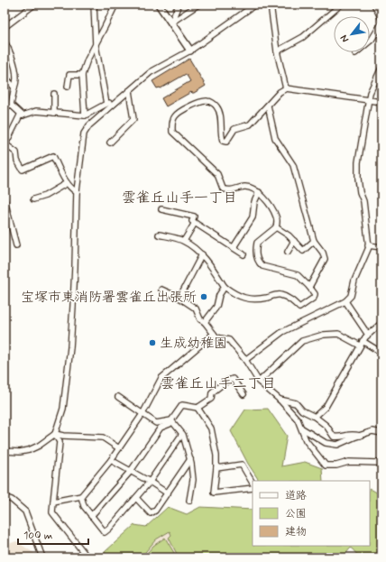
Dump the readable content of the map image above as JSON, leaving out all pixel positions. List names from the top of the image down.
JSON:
{
  "districts": ["雲雀丘山手一丁目", "雲雀丘山手二丁目"],
  "places": ["宝塚市東消防署雲雀丘出張所", "生成幼稚園"],
  "legend": ["道路", "公園", "建物"],
  "scale_bar": "100 m",
  "north": "bottom left"
}
